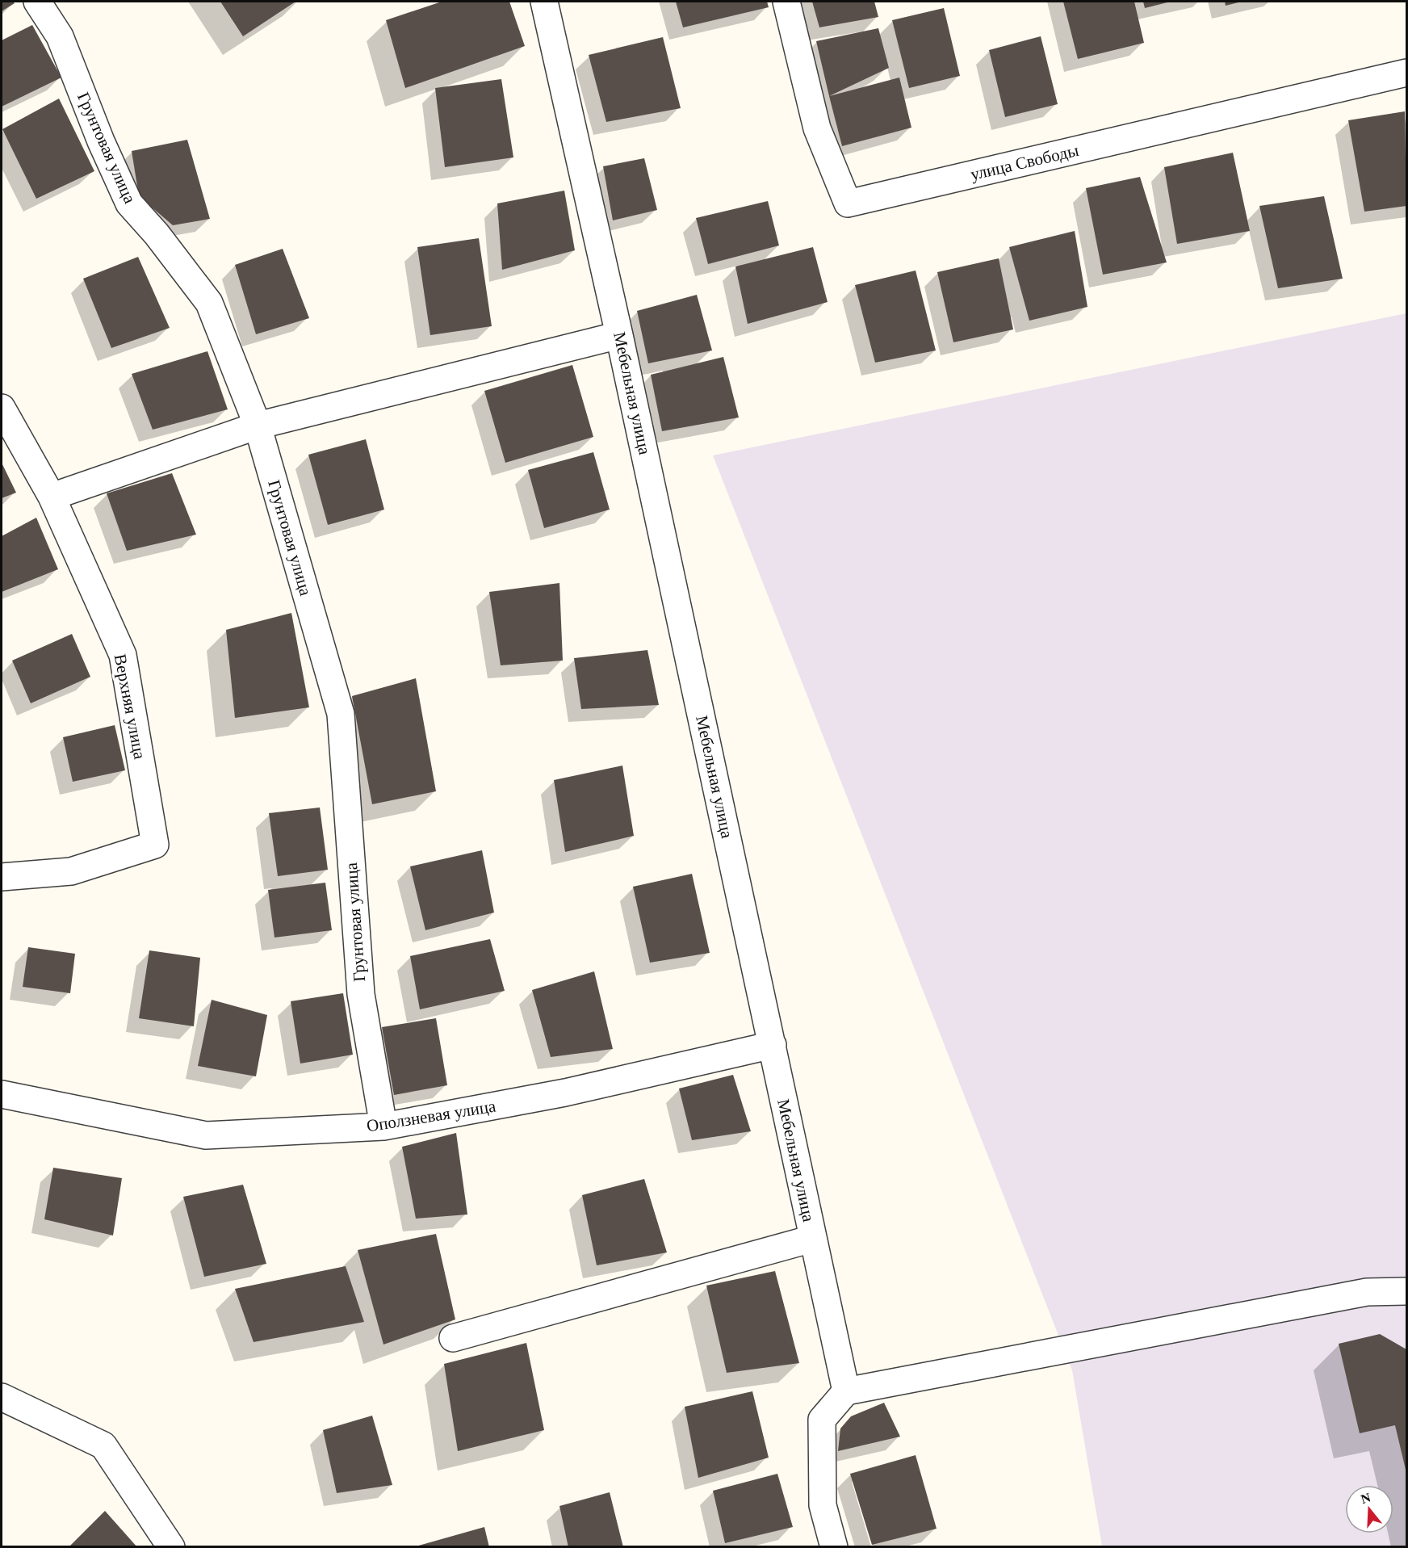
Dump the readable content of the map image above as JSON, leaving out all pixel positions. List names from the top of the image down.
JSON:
{
  "streets": {
    "street": [
      "Грунтовая улица",
      "улица Свободы",
      "Мебельная улица",
      "Верхняя улица",
      "Оползневая улица"
    ]
  },
  "crossings": [
    ["Грунтовая улица", "Оползневая улица"],
    ["Мебельная улица", "Оползневая улица"]
  ],
  "north": "top"
}
